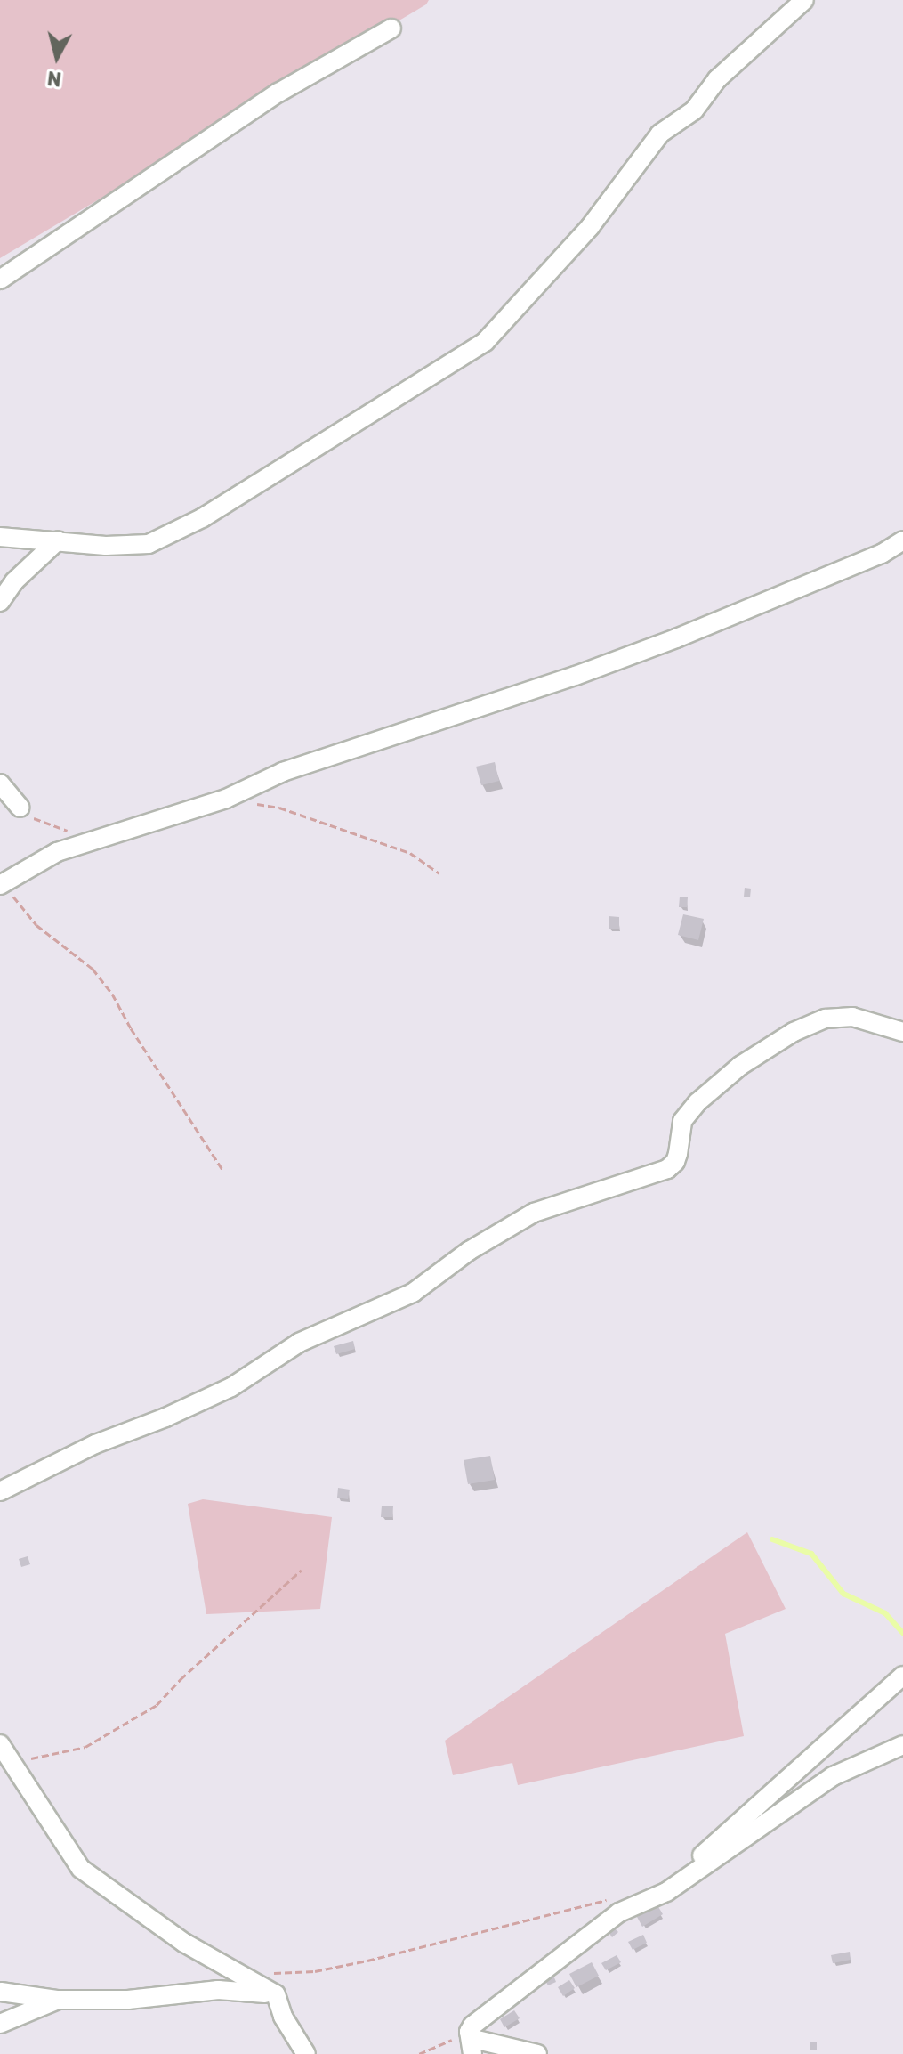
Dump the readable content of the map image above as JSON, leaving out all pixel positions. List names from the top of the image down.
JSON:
{
  "north": "bottom"
}
